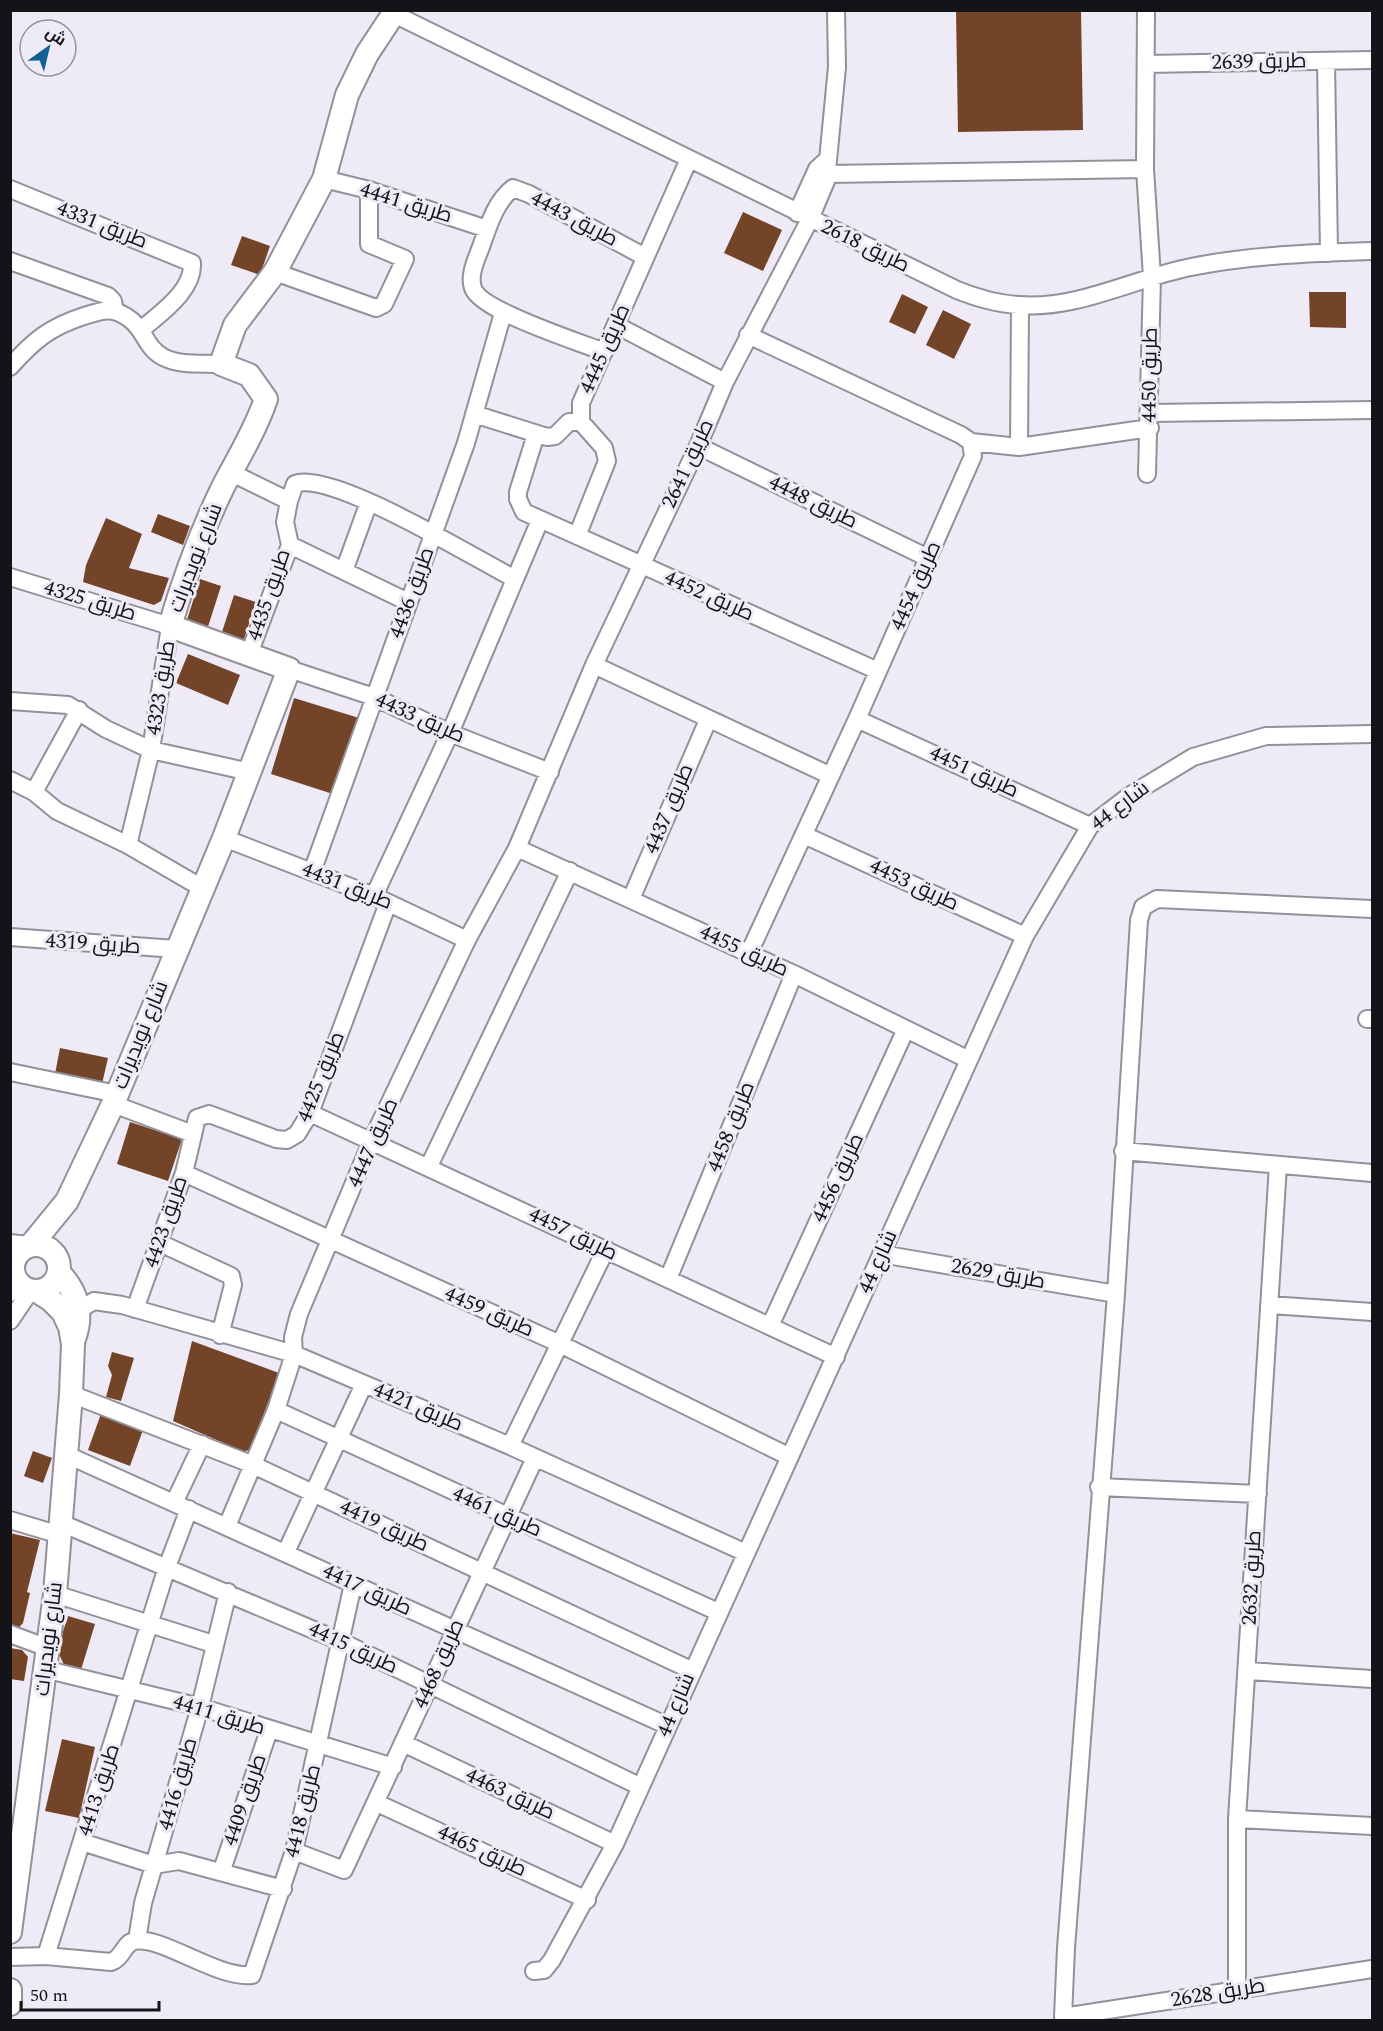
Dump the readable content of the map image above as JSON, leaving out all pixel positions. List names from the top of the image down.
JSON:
{
  "streets": {
    "street": [
      "طريق 2639",
      "طريق 4441",
      "طريق 4443",
      "طريق 4331",
      "طريق 2618",
      "طريق 4445",
      "طريق 4450",
      "طريق 2641",
      "طريق 4448",
      "شارع نويديرات",
      "طريق 4454",
      "طريق 4436",
      "طريق 4435",
      "طريق 4452",
      "طريق 4325",
      "طريق 4323",
      "طريق 4433",
      "طريق 4451",
      "شارع 44",
      "طريق 4437",
      "طريق 4453",
      "طريق 4431",
      "طريق 4319",
      "طريق 4455",
      "طريق 4425",
      "طريق 4458",
      "طريق 4447",
      "طريق 4456",
      "طريق 4423",
      "طريق 4457",
      "طريق 2629",
      "طريق 4459",
      "طريق 4421",
      "طريق 4461",
      "طريق 4419",
      "طريق 2632",
      "طريق 4417",
      "طريق 4415",
      "طريق 4468",
      "طريق 4411",
      "طريق 4416",
      "طريق 4413",
      "طريق 4463",
      "طريق 4409",
      "طريق 4418",
      "طريق 4465",
      "طريق 2628"
    ]
  },
  "crossings": [
    ["طريق 4441", "طريق 4443"],
    ["طريق 4443", "طريق 4445"],
    ["طريق 2618", "طريق 4445"],
    ["طريق 2618", "طريق 4450"],
    ["طريق 2618", "طريق 2641"],
    ["طريق 4445", "طريق 4452"],
    ["طريق 2641", "طريق 4448"],
    ["طريق 2641", "طريق 4452"],
    ["طريق 2641", "طريق 4433"],
    ["طريق 2641", "طريق 4447"],
    ["طريق 4448", "طريق 4454"],
    ["شارع نويديرات", "طريق 4435"],
    ["شارع نويديرات", "طريق 4325"],
    ["شارع نويديرات", "طريق 4323"],
    ["شارع نويديرات", "طريق 4433"],
    ["شارع نويديرات", "طريق 4431"],
    ["شارع نويديرات", "طريق 4319"],
    ["شارع نويديرات", "طريق 4421"],
    ["شارع نويديرات", "طريق 4419"],
    ["شارع نويديرات", "طريق 4417"],
    ["شارع نويديرات", "طريق 4415"],
    ["شارع نويديرات", "طريق 4411"],
    ["طريق 4454", "طريق 4452"],
    ["طريق 4454", "طريق 4451"],
    ["طريق 4454", "طريق 4453"],
    ["طريق 4454", "طريق 4455"],
    ["طريق 4436", "طريق 4433"],
    ["طريق 4436", "طريق 4431"],
    ["طريق 4452", "طريق 4425"],
    ["طريق 4325", "طريق 4323"],
    ["طريق 4433", "طريق 4425"],
    ["طريق 4433", "طريق 4447"],
    ["طريق 4451", "شارع 44"],
    ["شارع 44", "طريق 4453"],
    ["شارع 44", "طريق 4455"],
    ["شارع 44", "طريق 4457"],
    ["شارع 44", "طريق 2629"],
    ["شارع 44", "طريق 4459"],
    ["شارع 44", "طريق 4421"],
    ["شارع 44", "طريق 4461"],
    ["شارع 44", "طريق 4419"],
    ["شارع 44", "طريق 4417"],
    ["شارع 44", "طريق 4415"],
    ["شارع 44", "طريق 4463"],
    ["شارع 44", "طريق 4465"],
    ["طريق 4437", "طريق 4455"],
    ["طريق 4431", "طريق 4425"],
    ["طريق 4431", "طريق 4447"],
    ["طريق 4455", "طريق 4458"],
    ["طريق 4455", "طريق 4447"],
    ["طريق 4455", "طريق 4456"],
    ["طريق 4425", "طريق 4423"],
    ["طريق 4425", "طريق 4457"],
    ["طريق 4458", "طريق 4457"],
    ["طريق 4447", "طريق 4457"],
    ["طريق 4447", "طريق 4459"],
    ["طريق 4447", "طريق 4421"],
    ["طريق 4447", "طريق 4461"],
    ["طريق 4447", "طريق 4419"],
    ["طريق 4447", "طريق 4417"],
    ["طريق 4456", "طريق 4457"],
    ["طريق 4423", "طريق 4459"],
    ["طريق 4423", "طريق 4421"],
    ["طريق 4421", "طريق 4468"],
    ["طريق 4461", "طريق 4468"],
    ["طريق 4419", "طريق 4468"],
    ["طريق 4419", "طريق 4413"],
    ["طريق 2632", "طريق 2628"],
    ["طريق 4417", "طريق 4468"],
    ["طريق 4417", "طريق 4413"],
    ["طريق 4417", "طريق 4418"],
    ["طريق 4415", "طريق 4468"],
    ["طريق 4415", "طريق 4416"],
    ["طريق 4415", "طريق 4413"],
    ["طريق 4415", "طريق 4418"],
    ["طريق 4468", "طريق 4411"],
    ["طريق 4468", "طريق 4463"],
    ["طريق 4468", "طريق 4418"],
    ["طريق 4468", "طريق 4465"],
    ["طريق 4411", "طريق 4416"],
    ["طريق 4411", "طريق 4413"],
    ["طريق 4411", "طريق 4409"],
    ["طريق 4411", "طريق 4418"],
    ["طريق 4416", "طريق 4409"],
    ["طريق 4416", "طريق 4418"],
    ["طريق 4413", "طريق 4409"],
    ["طريق 4409", "طريق 4418"]
  ],
  "scale_bar": "50 m",
  "north": "top right"
}
